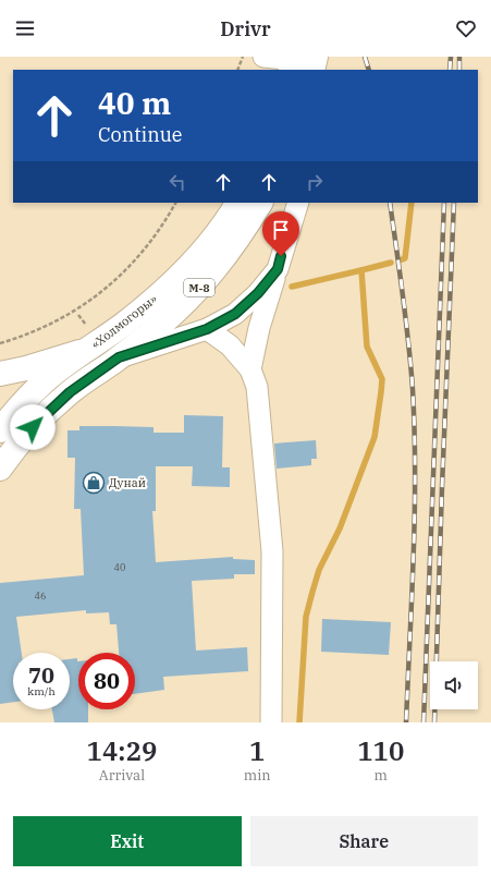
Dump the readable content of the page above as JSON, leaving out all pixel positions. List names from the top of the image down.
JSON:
{
  "streets": {
    "main road": ["М-8", "«Холмогоры»"]
  },
  "places": {
    "shop": ["Дунай"]
  },
  "house_numbers": ["40", "46"],
  "page": {
    "header": "Drivr",
    "turn": ["40 m", "Continue"],
    "speed": "70 km/h",
    "limit": "80",
    "eta": [
      "14:29",
      "Arrival",
      "1",
      "min",
      "110",
      "m"
    ],
    "buttons": ["Exit", "Share"]
  }
}
